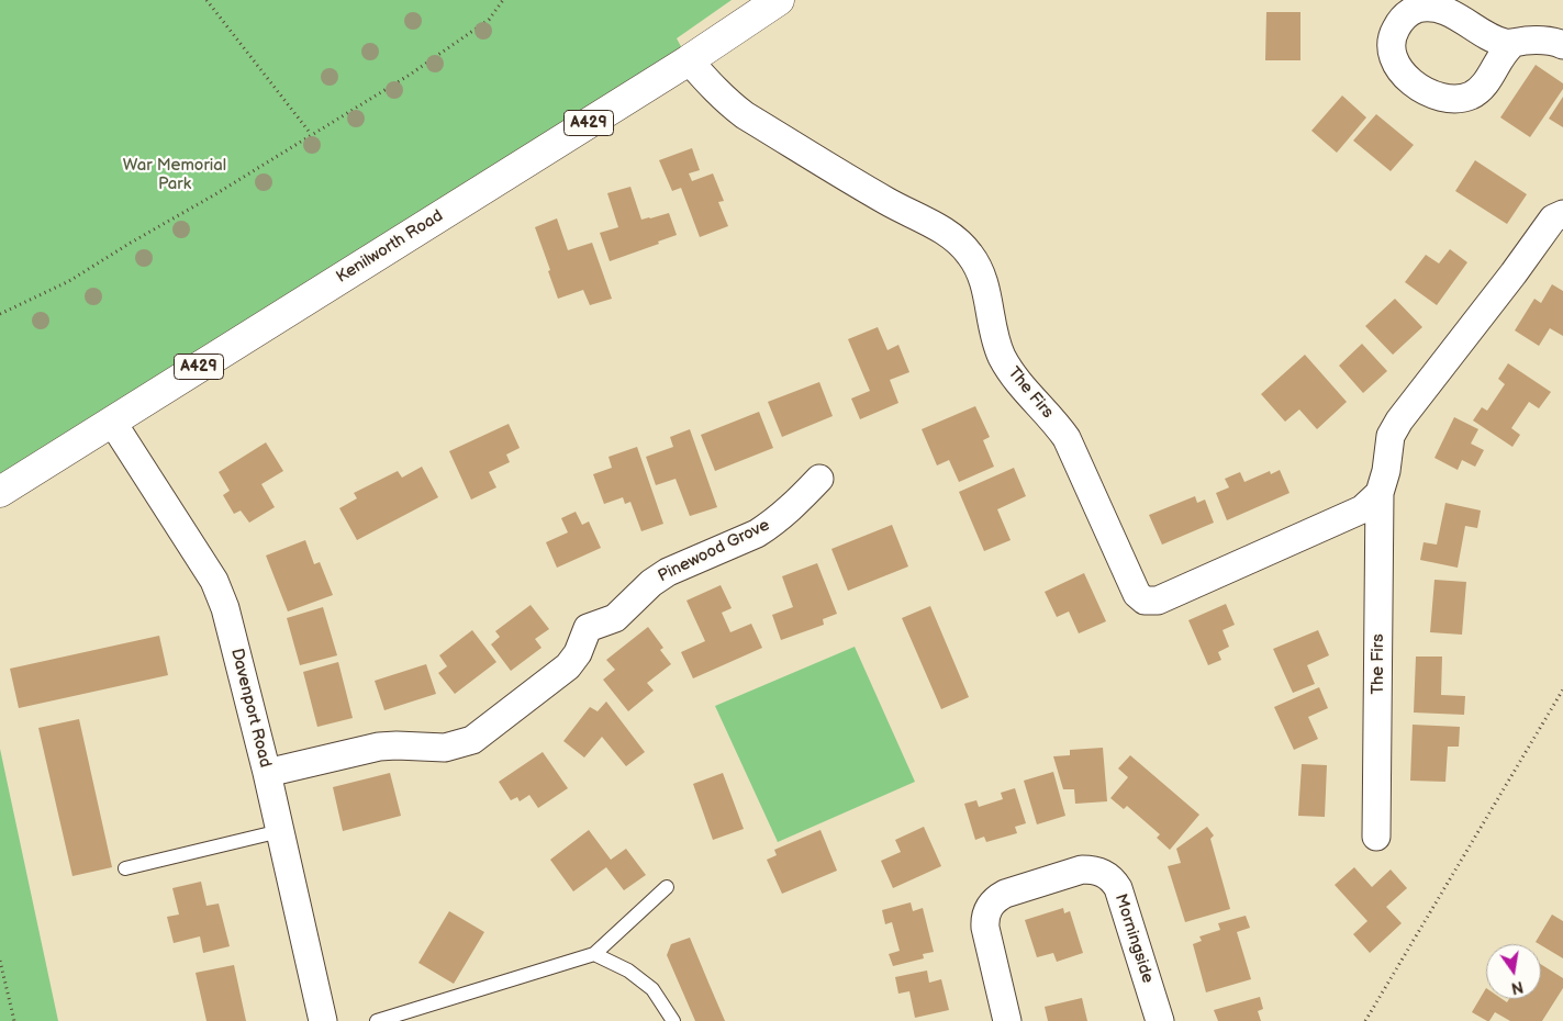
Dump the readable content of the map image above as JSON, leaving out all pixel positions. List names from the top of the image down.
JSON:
{
  "streets": {
    "main road": ["A429", "Kenilworth Road"],
    "street": [
      "The Firs",
      "Pinewood Grove",
      "Davenport Road",
      "Morningside"
    ]
  },
  "crossings": [
    ["Kenilworth Road", "The Firs"],
    ["Kenilworth Road", "Davenport Road"],
    ["Pinewood Grove", "Davenport Road"]
  ],
  "parks": ["War Memorial Park"],
  "north": "bottom"
}
